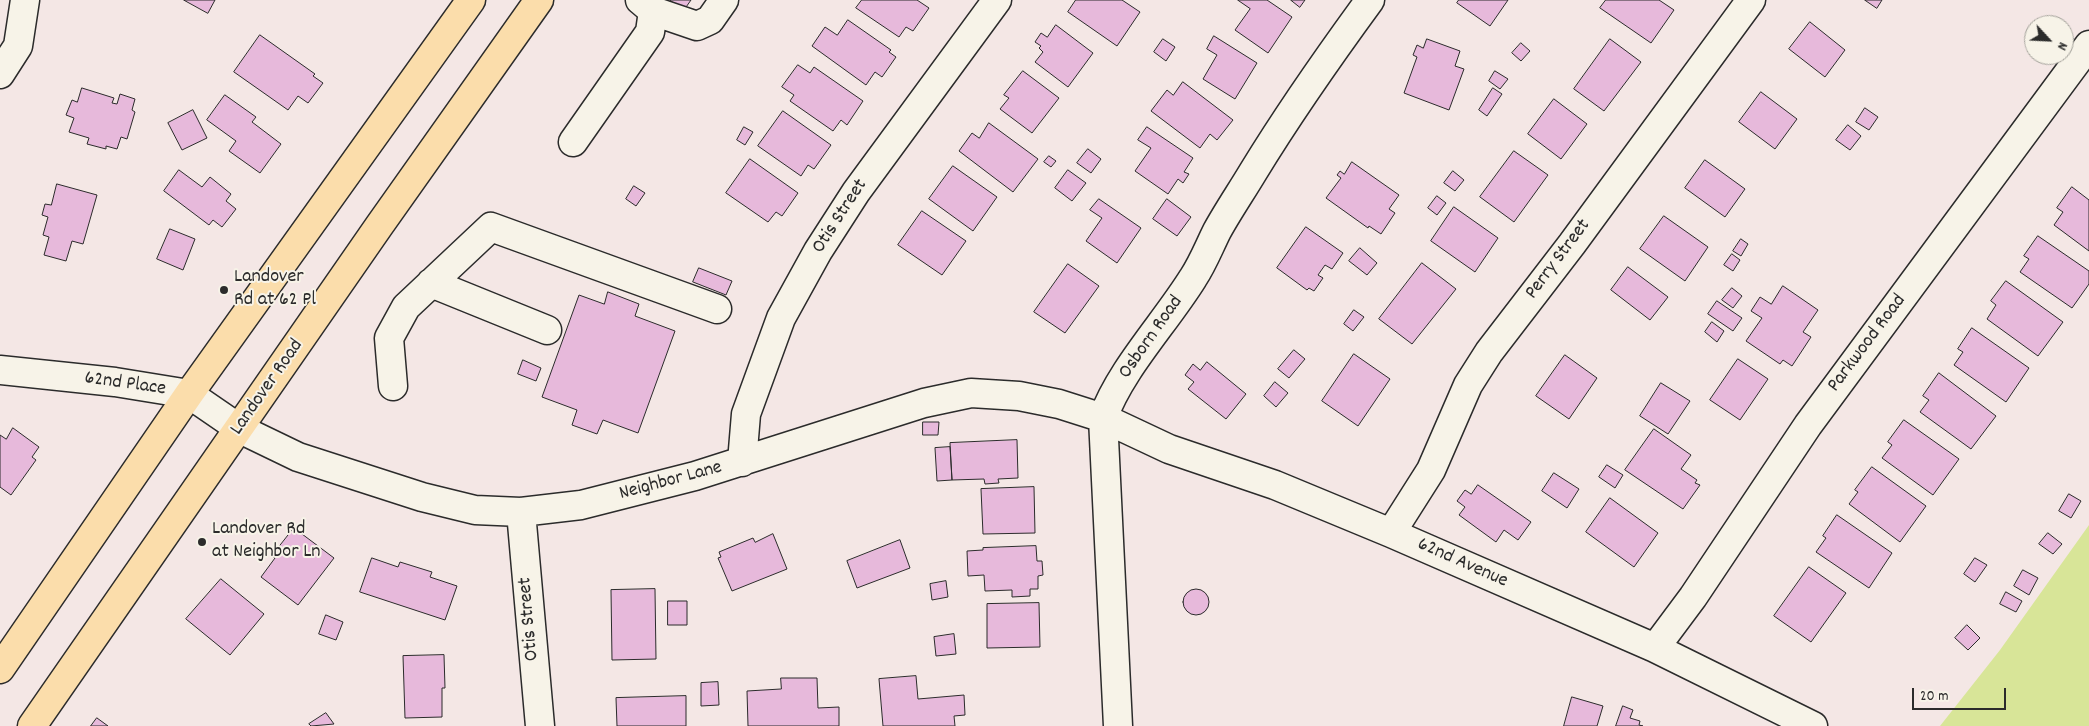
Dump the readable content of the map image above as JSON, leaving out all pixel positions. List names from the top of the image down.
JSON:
{
  "streets": {
    "main road": ["Landover Road"],
    "street": [
      "Otis Street",
      "Perry Street",
      "Osborn Road",
      "Parkwood Road",
      "62nd Place",
      "Neighbor Lane",
      "62nd Avenue"
    ]
  },
  "crossings": [
    ["Otis Street", "Neighbor Lane"],
    ["Perry Street", "62nd Avenue"],
    ["Osborn Road", "Neighbor Lane"],
    ["Osborn Road", "62nd Avenue"],
    ["Parkwood Road", "62nd Avenue"],
    ["62nd Place", "Landover Road"],
    ["62nd Place", "Neighbor Lane"],
    ["Landover Road", "Neighbor Lane"],
    ["Neighbor Lane", "62nd Avenue"]
  ],
  "places": ["Landover Rd at 62 Pl", "Landover Rd at Neighbor Ln"],
  "scale_bar": "20 m",
  "north": "bottom right"
}
